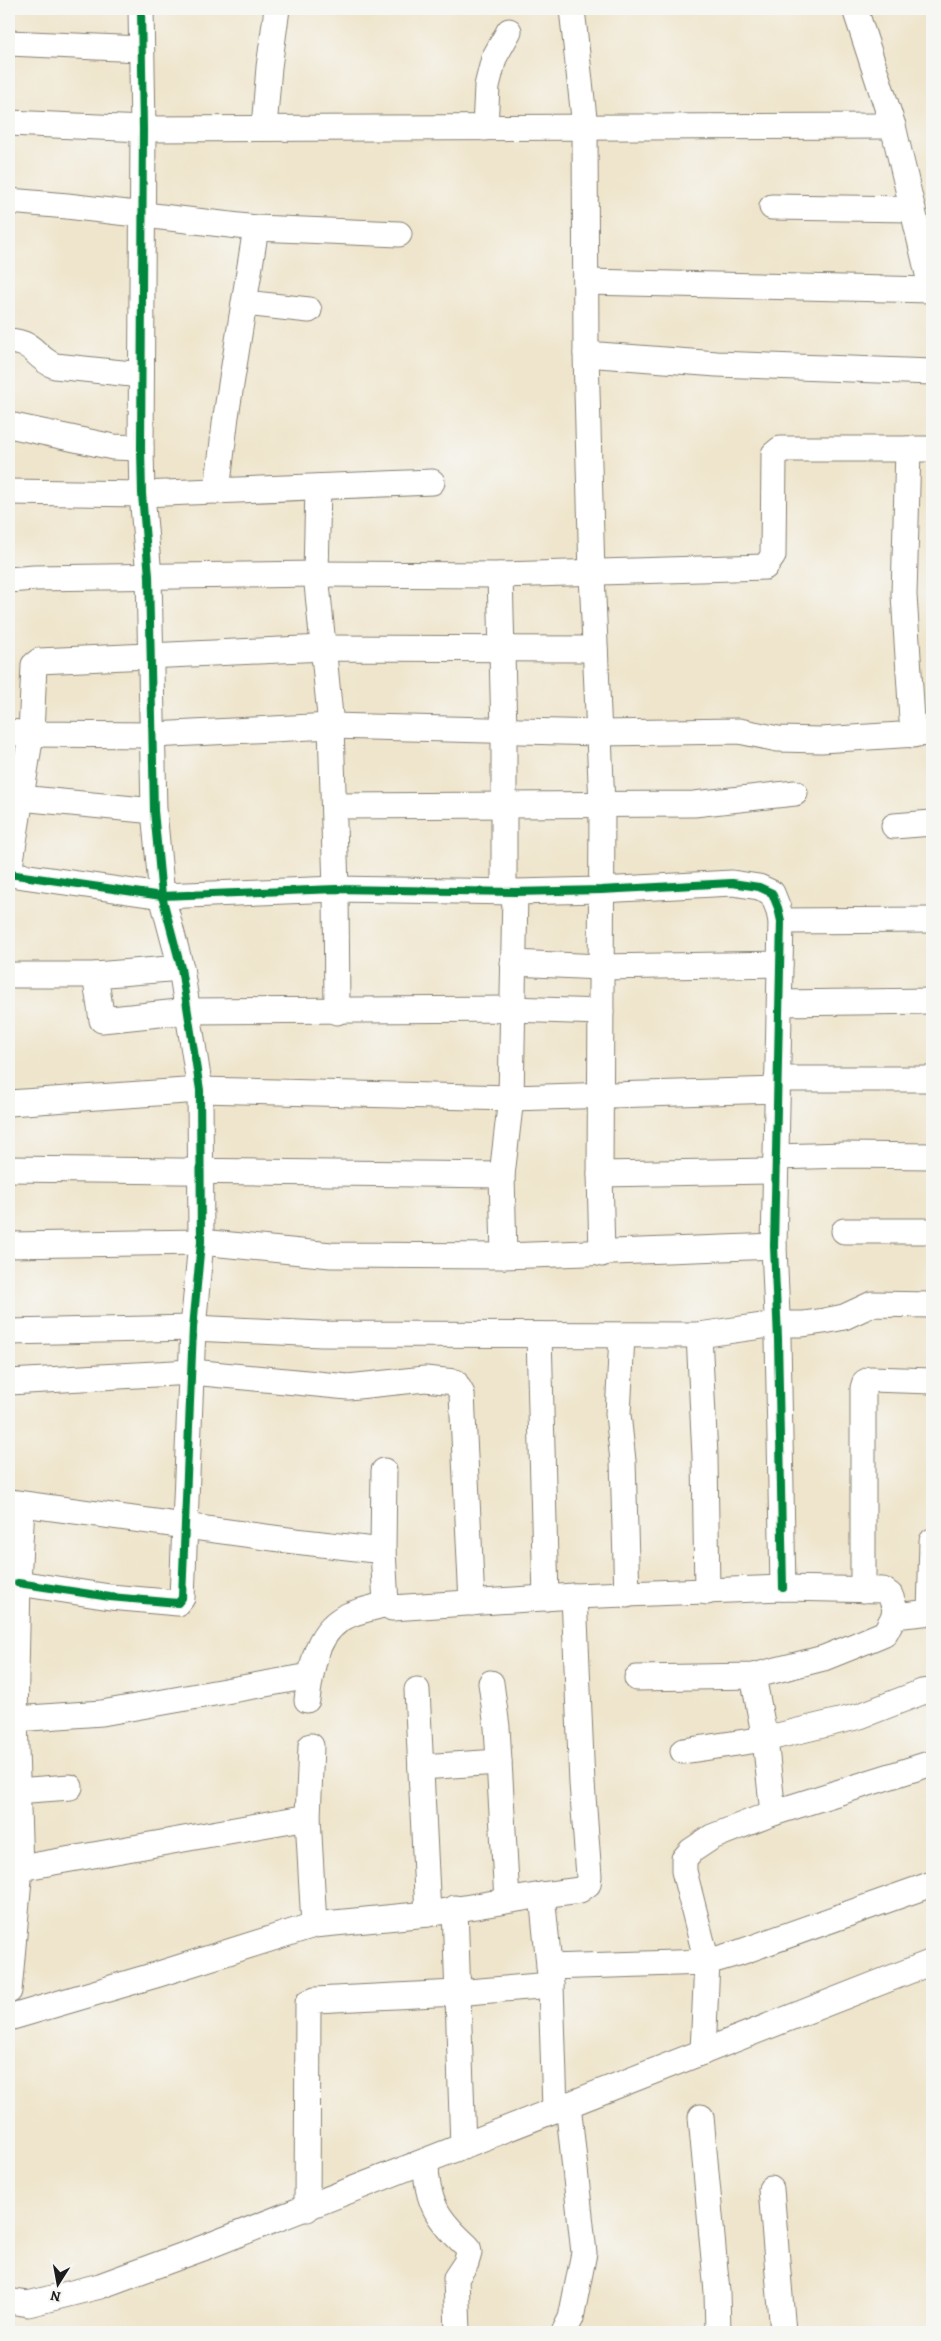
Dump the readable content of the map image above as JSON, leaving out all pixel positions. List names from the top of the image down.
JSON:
{
  "north": "bottom"
}
